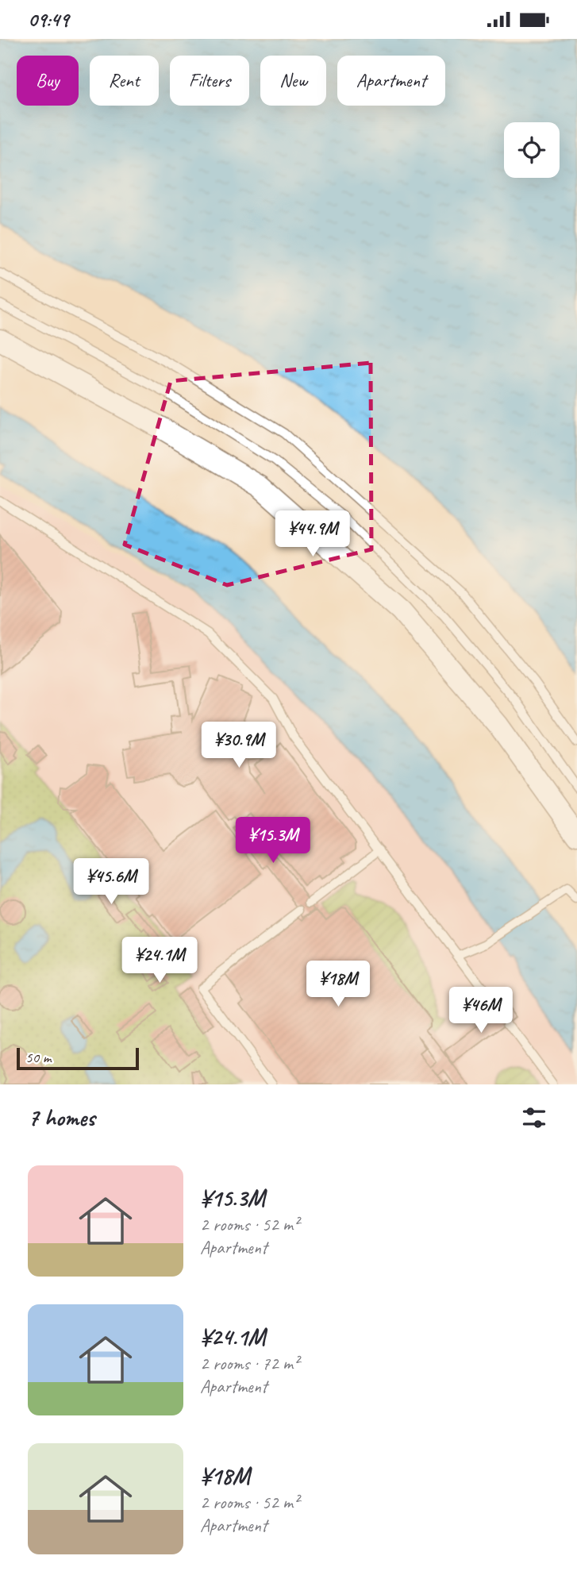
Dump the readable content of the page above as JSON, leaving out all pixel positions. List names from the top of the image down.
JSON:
{
  "scale_bar": "50 m",
  "page": {
    "status": "09:49",
    "chip": [
      "Buy",
      "Rent",
      "Filters",
      "New",
      "Apartment"
    ],
    "price": [
      "¥44.9M",
      "¥30.9M",
      "¥15.3M",
      "¥45.6M",
      "¥24.1M",
      "¥18M",
      "¥46M"
    ],
    "scale": "50 m",
    "heading": "7 homes",
    "list": [
      {
        "name": "¥15.3M",
        "note": "2 rooms · 52 m² · Apartment"
      },
      {
        "name": "¥24.1M",
        "note": "2 rooms · 72 m² · Apartment"
      },
      {
        "name": "¥18M",
        "note": "2 rooms · 52 m² · Apartment"
      }
    ]
  }
}
